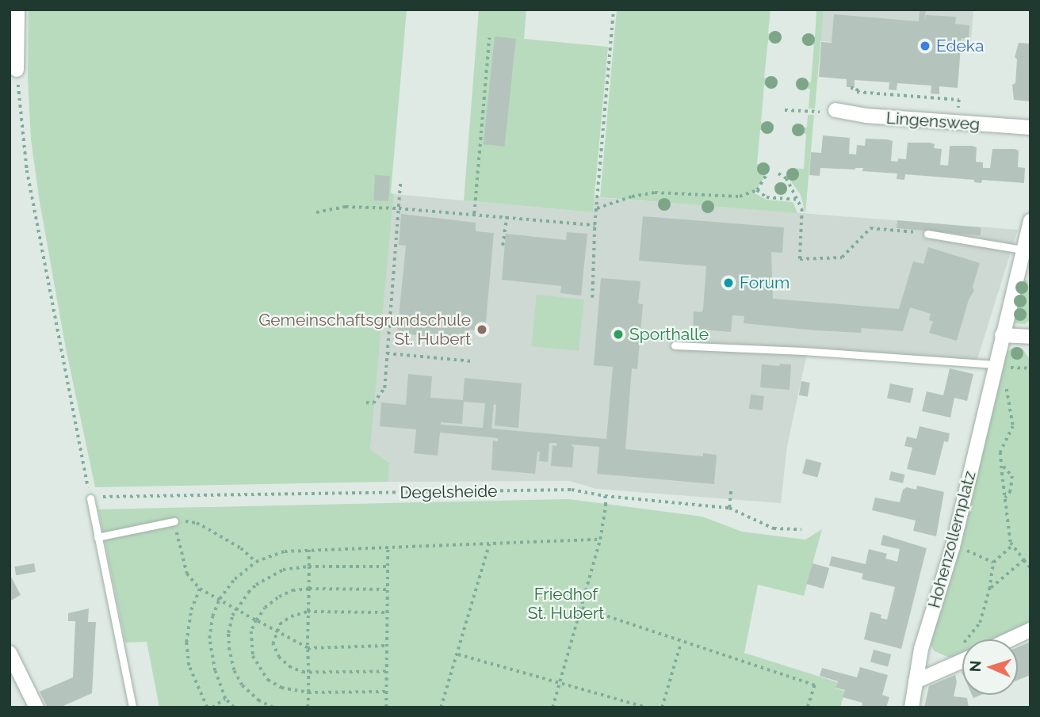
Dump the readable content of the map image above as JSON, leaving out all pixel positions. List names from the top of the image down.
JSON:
{
  "streets": {
    "street": ["Lingensweg", "Hohenzollernplatz"],
    "path": ["Degelsheide"]
  },
  "parks": ["Friedhof St. Hubert"],
  "places": [
    "Edeka",
    "Forum",
    "Gemeinschaftsgrundschule St. Hubert",
    "Sporthalle"
  ],
  "north": "left"
}
